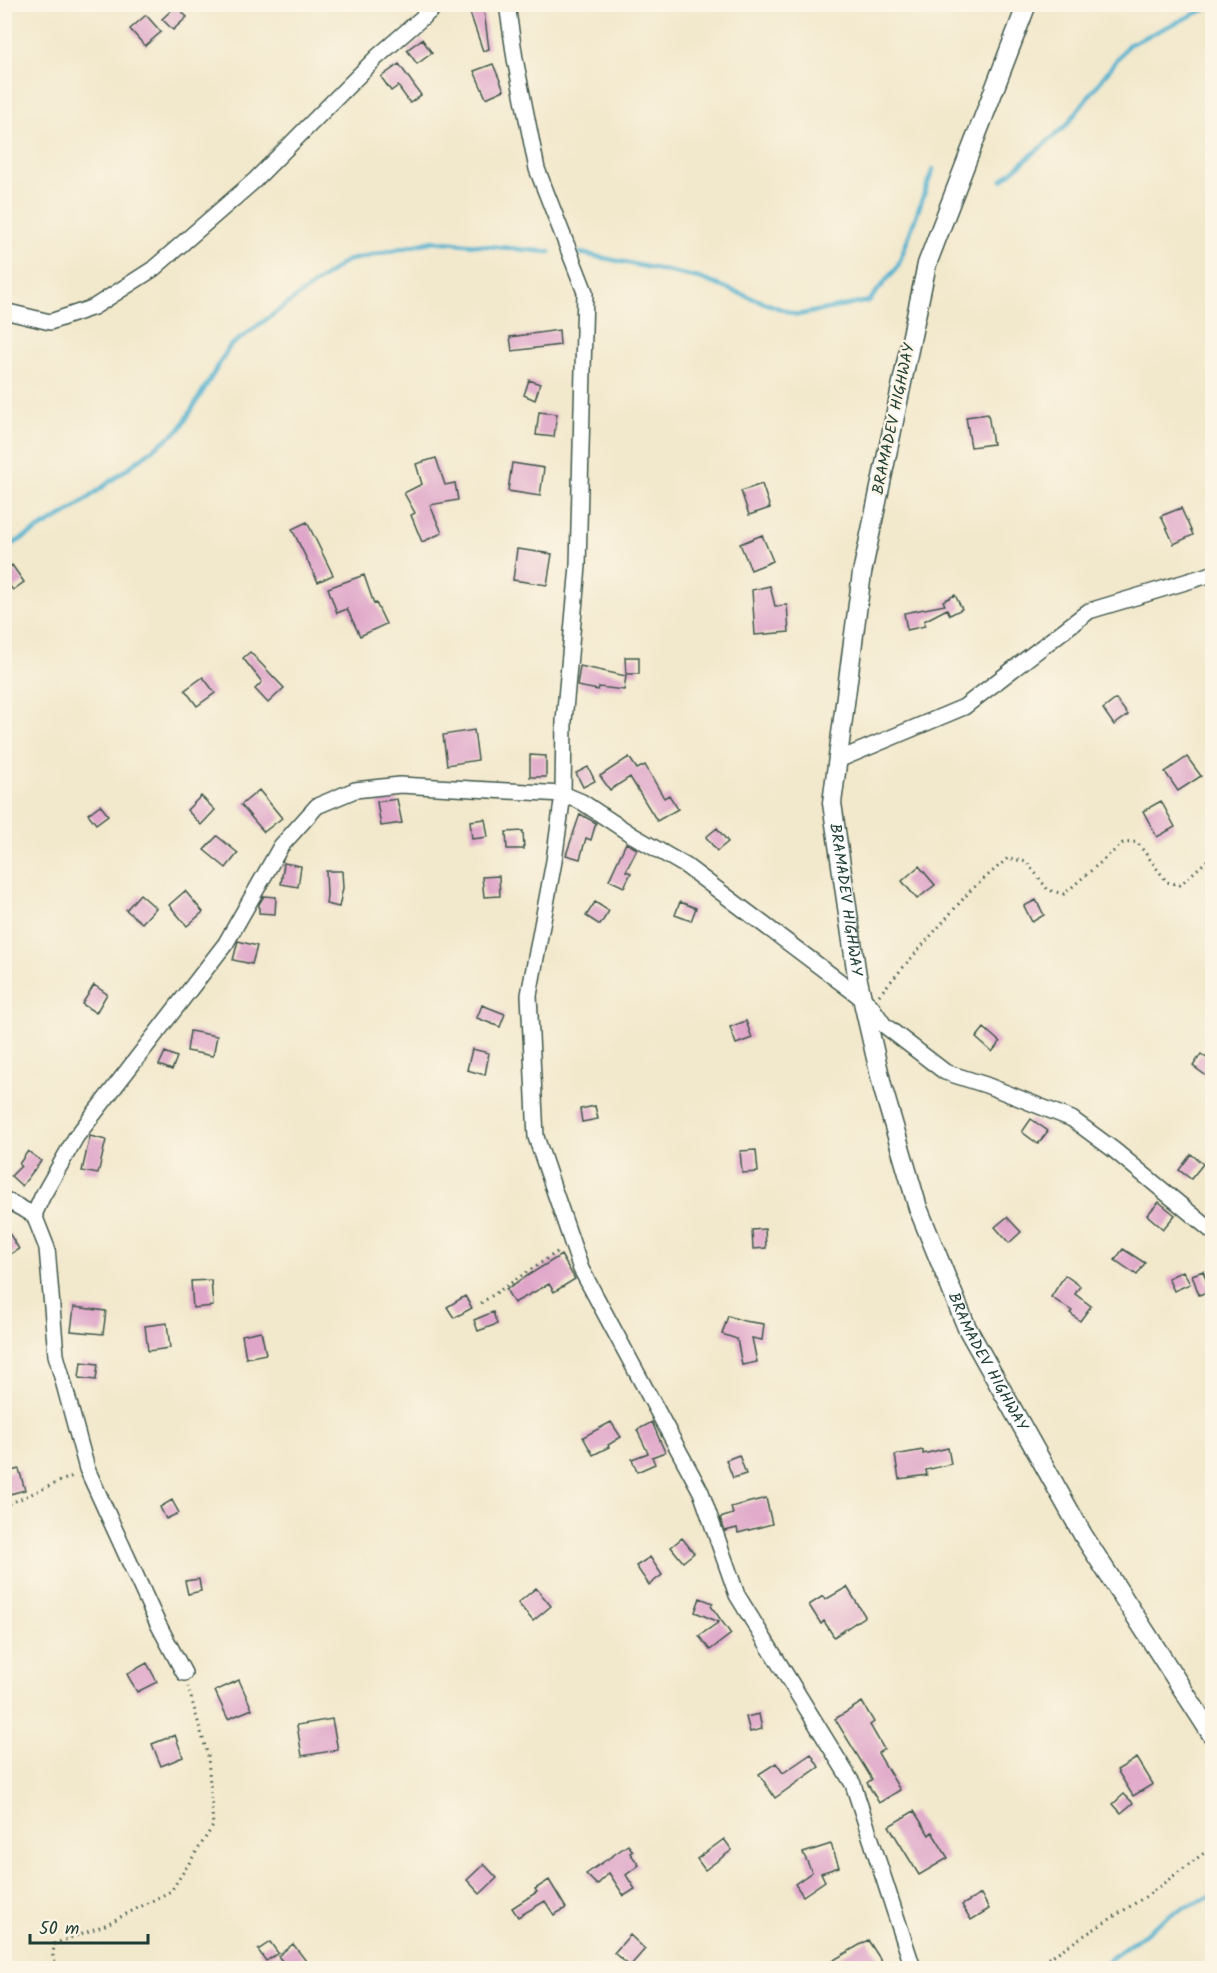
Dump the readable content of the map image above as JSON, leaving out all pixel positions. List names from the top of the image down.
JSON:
{
  "streets": {
    "street": ["BRAMADEV HIGHWAY"]
  },
  "scale_bar": "50 m"
}
